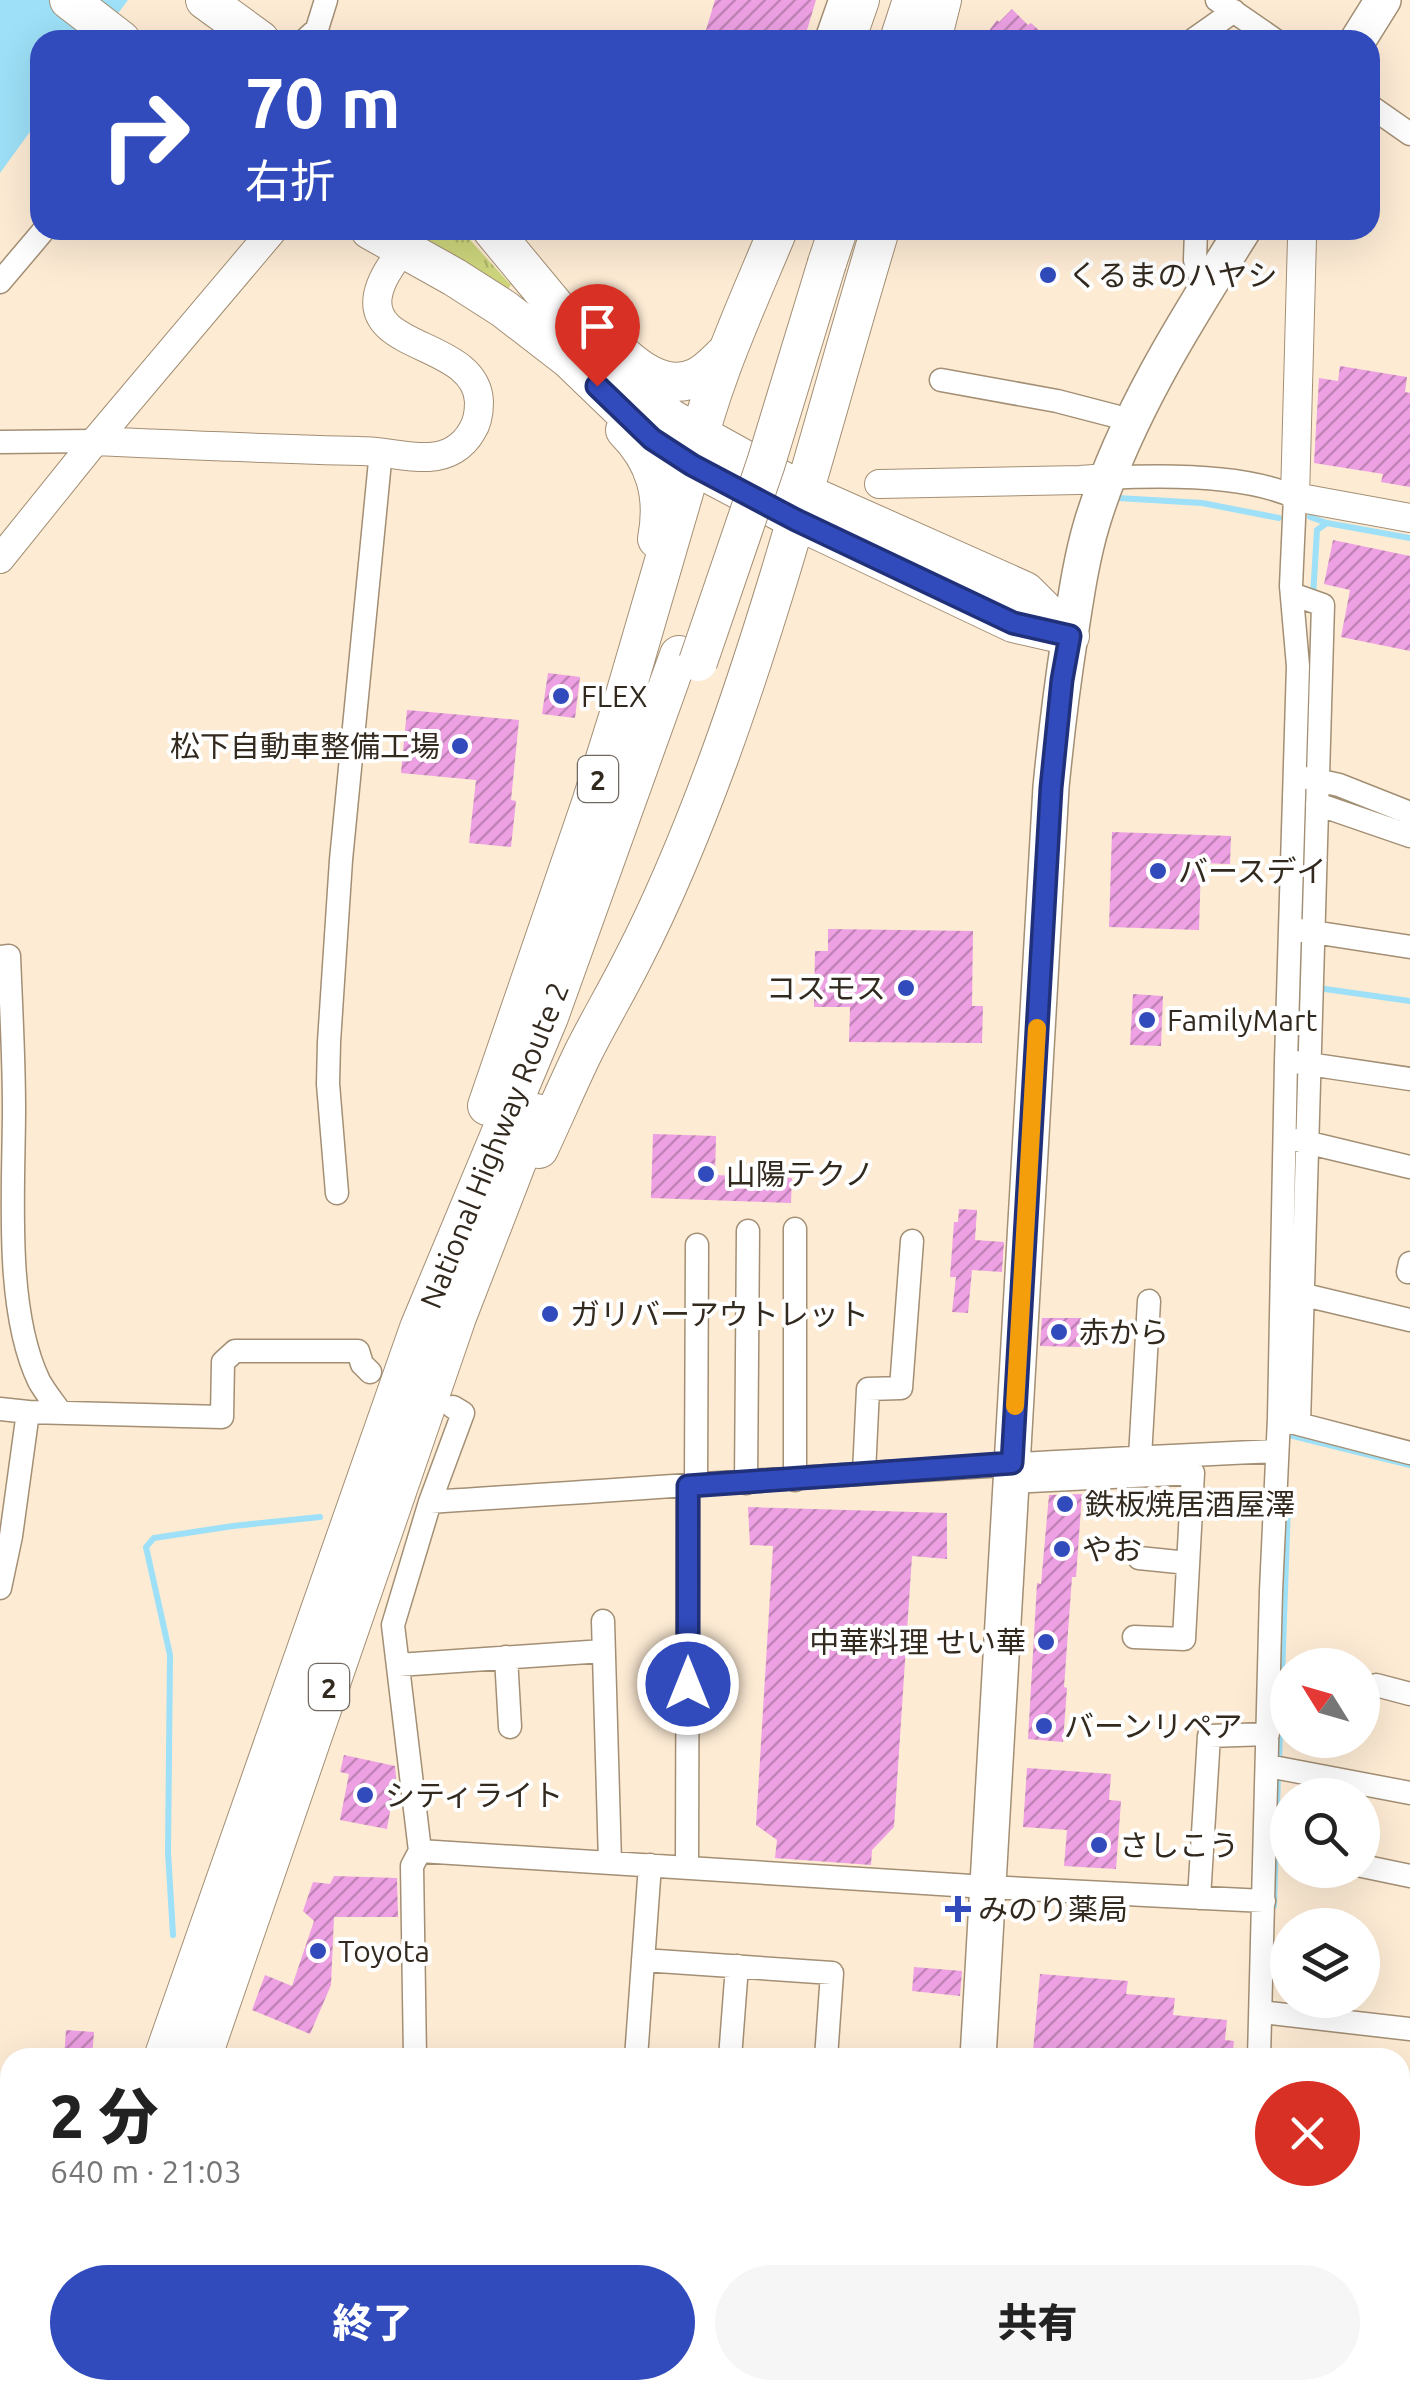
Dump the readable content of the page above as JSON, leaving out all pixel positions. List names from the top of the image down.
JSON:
{
  "streets": {
    "highway": ["2", "National Highway Route 2"]
  },
  "crossings": [
    ["2", "National Highway Route 2"]
  ],
  "places": {
    "other": [
      "くるまのハヤシ",
      "FLEX",
      "松下自動車整備工場",
      "バースデイ",
      "コスモス",
      "FamilyMart",
      "山陽テクノ",
      "ガリバーアウトレット",
      "赤から",
      "鉄板焼居酒屋澤",
      "やお",
      "中華料理 せい華",
      "バーンリペア",
      "シティライト",
      "さしこう",
      "Toyota"
    ],
    "health": ["みのり薬局"]
  },
  "north": "top left",
  "page": {
    "turn": ["70 m", "右折"],
    "heading": ["2 分", "640 m · 21:03"],
    "buttons": ["終了", "共有"]
  }
}
